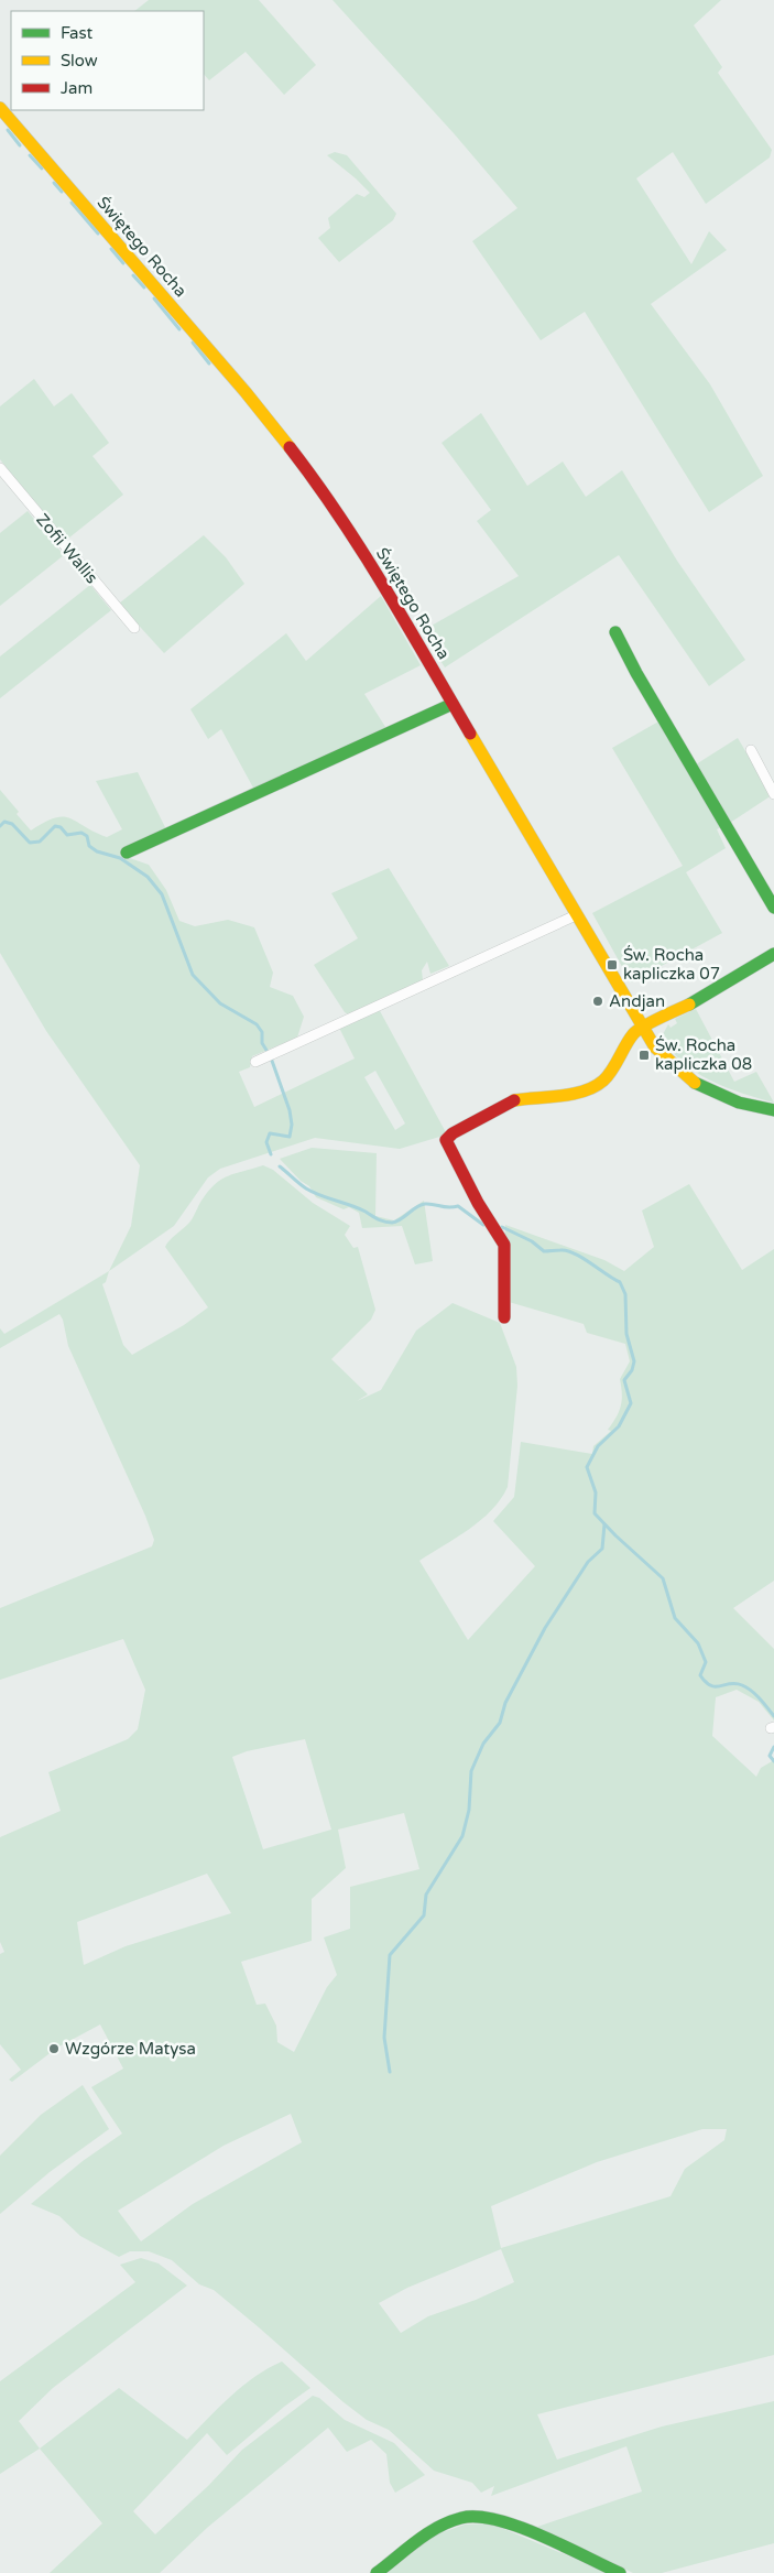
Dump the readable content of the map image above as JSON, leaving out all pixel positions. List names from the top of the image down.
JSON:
{
  "streets": {
    "street": ["Świętego Rocha", "Zofii Wallis"]
  },
  "places": {
    "transit": ["Św. Rocha kapliczka 07", "Św. Rocha kapliczka 08"],
    "other": ["Andjan", "Wzgórze Matysa"]
  },
  "legend": ["Fast", "Slow", "Jam"]
}
